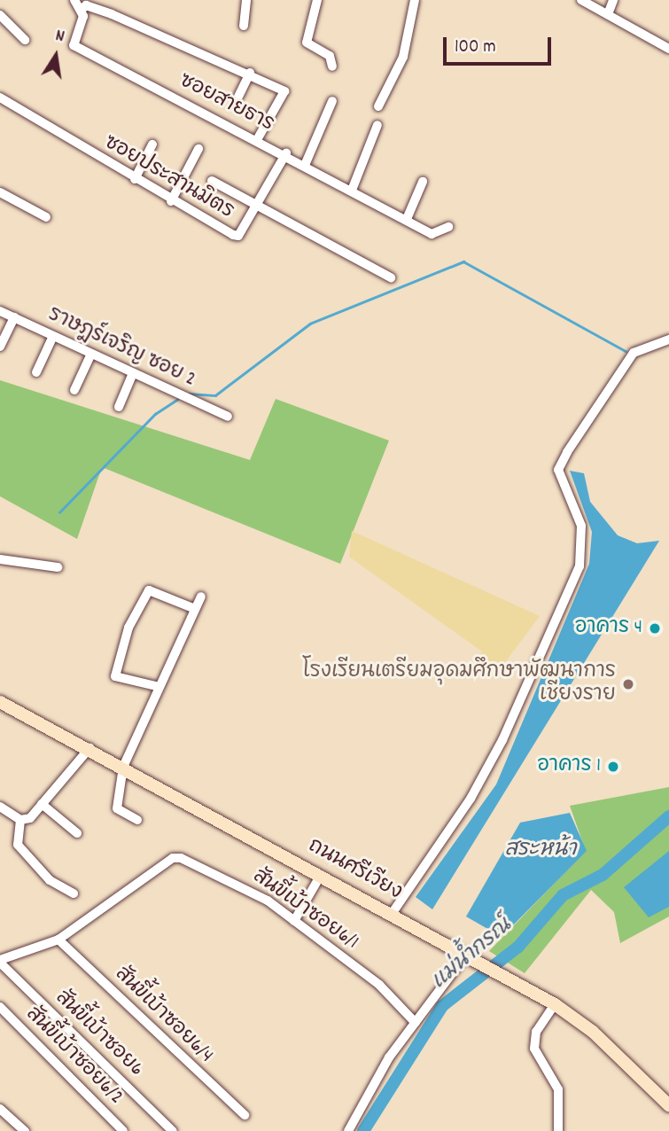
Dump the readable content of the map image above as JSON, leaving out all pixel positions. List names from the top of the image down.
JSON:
{
  "streets": {
    "main road": ["ถนนศรีเวียง"],
    "street": [
      "ซอยสายธาร",
      "ซอยประสานมิตร",
      "ราษฎร์เจริญ ซอย 2",
      "สันขี้เบ้าซอย6/1",
      "สันขี้เบ้าซอย6/4",
      "สันขี้เบ้าซอย6",
      "สันขี้เบ้าซอย6/2"
    ]
  },
  "crossings": [
    ["ซอยสายธาร", "ซอยประสานมิตร"],
    ["สันขี้เบ้าซอย6/1", "สันขี้เบ้าซอย6/4"],
    ["สันขี้เบ้าซอย6/1", "สันขี้เบ้าซอย6"]
  ],
  "water": ["สระหน้า", "แม่น้ำกรณ์"],
  "places": ["อาคาร 4", "โรงเรียนเตรียมอุดมศึกษาพัฒนาการ เชียงราย", "อาคาร 1"],
  "scale_bar": "100 m",
  "north": "top"
}
